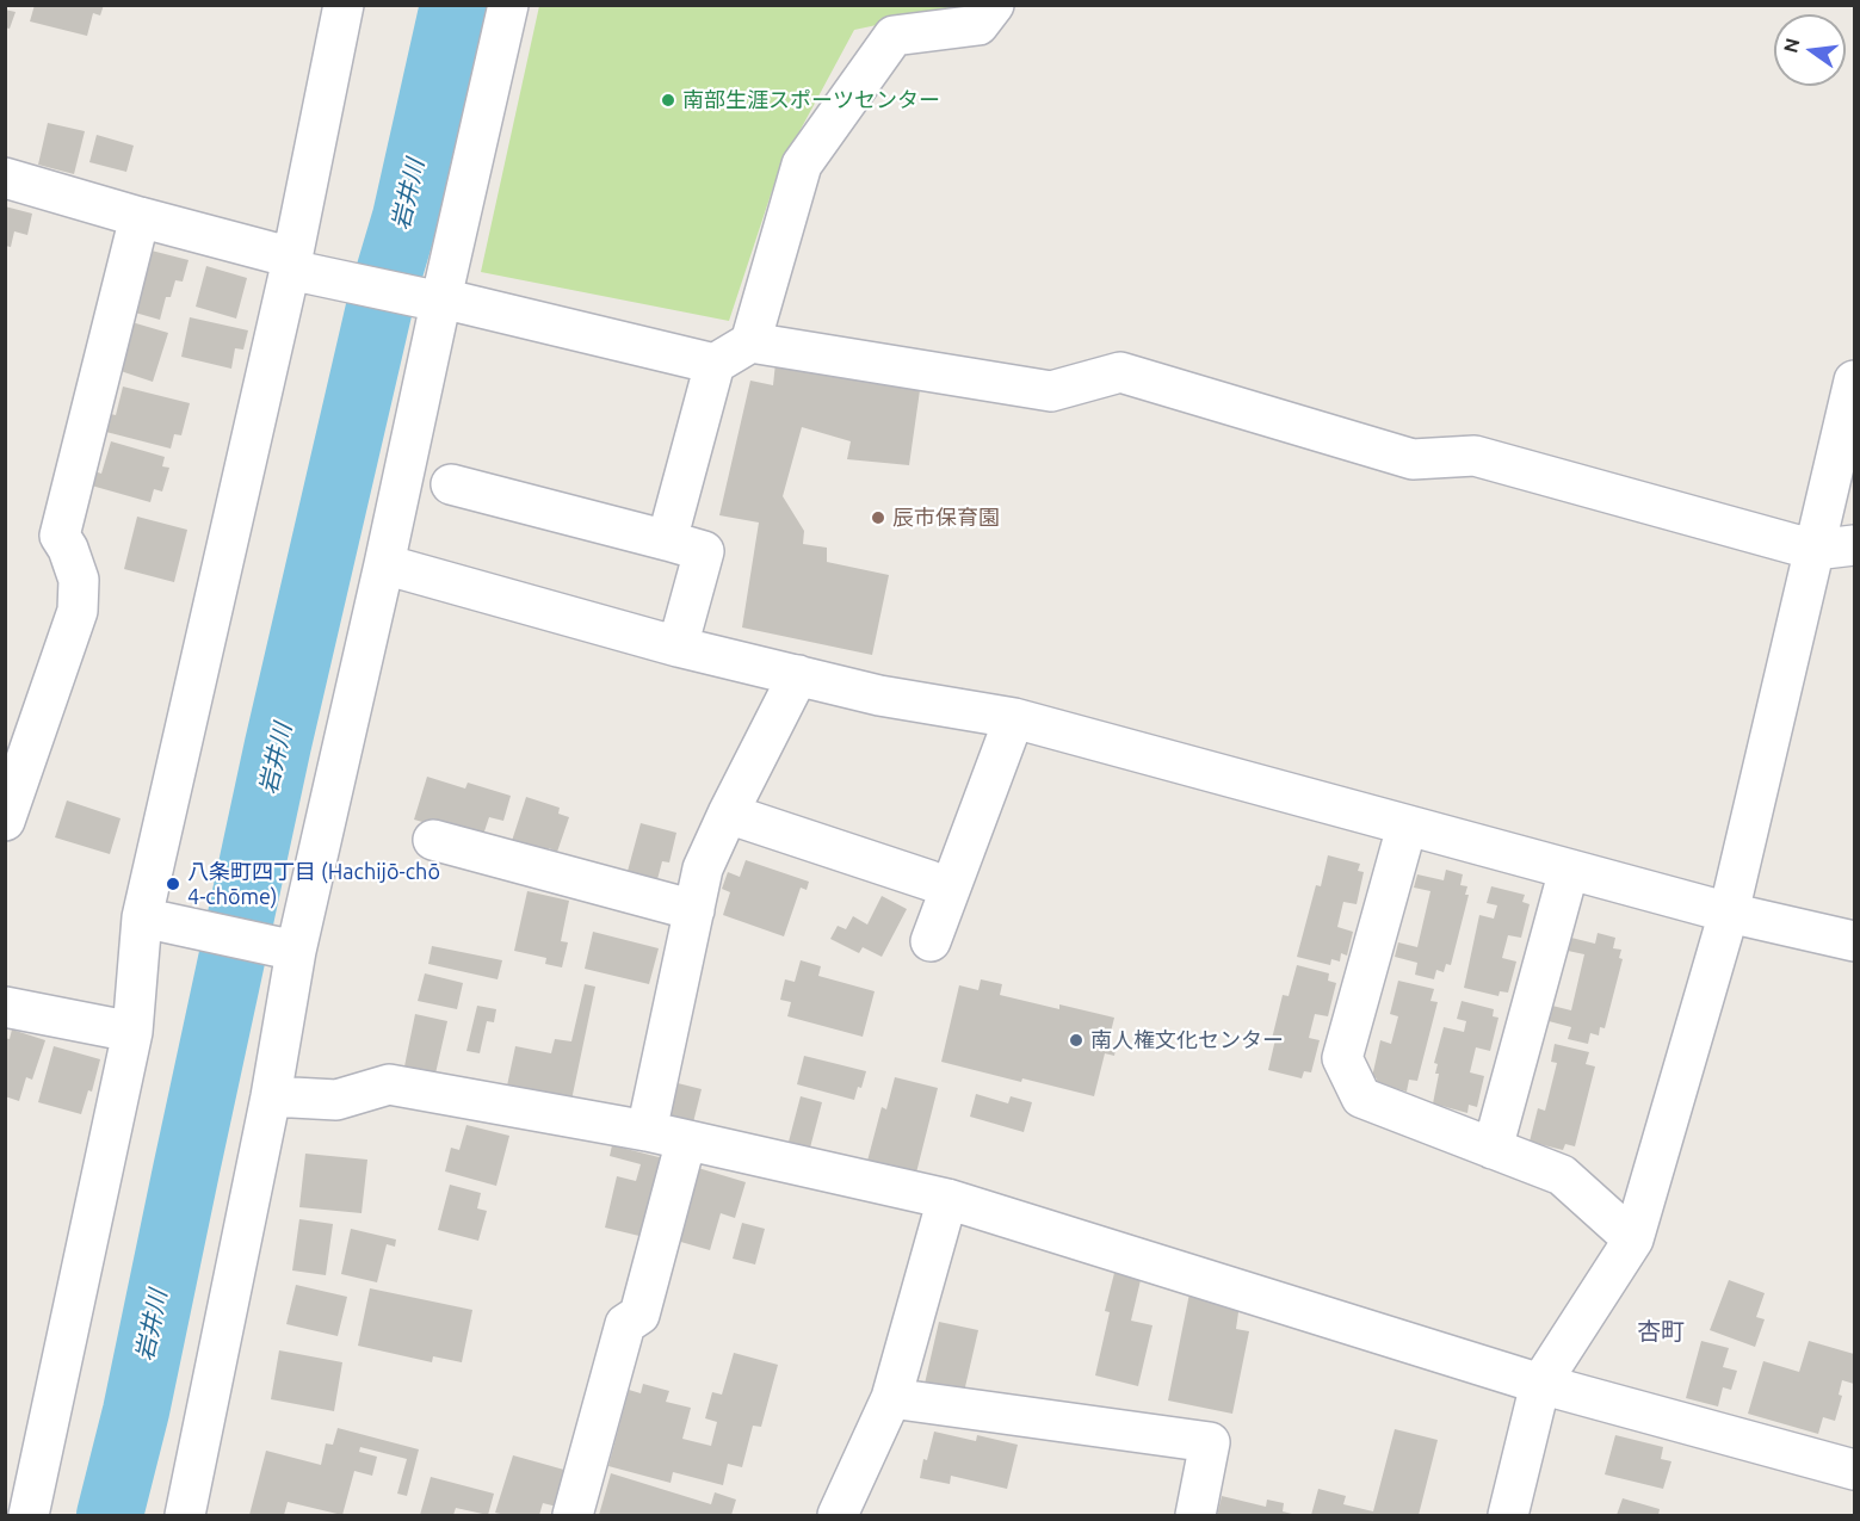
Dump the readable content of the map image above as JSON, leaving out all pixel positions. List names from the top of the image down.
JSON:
{
  "districts": ["杏町"],
  "water": ["岩井川"],
  "places": [
    "南部生涯スポーツセンター",
    "辰市保育園",
    "八条町四丁目 (Hachijō-chō 4-chōme)",
    "南人権文化センター"
  ],
  "north": "left"
}
